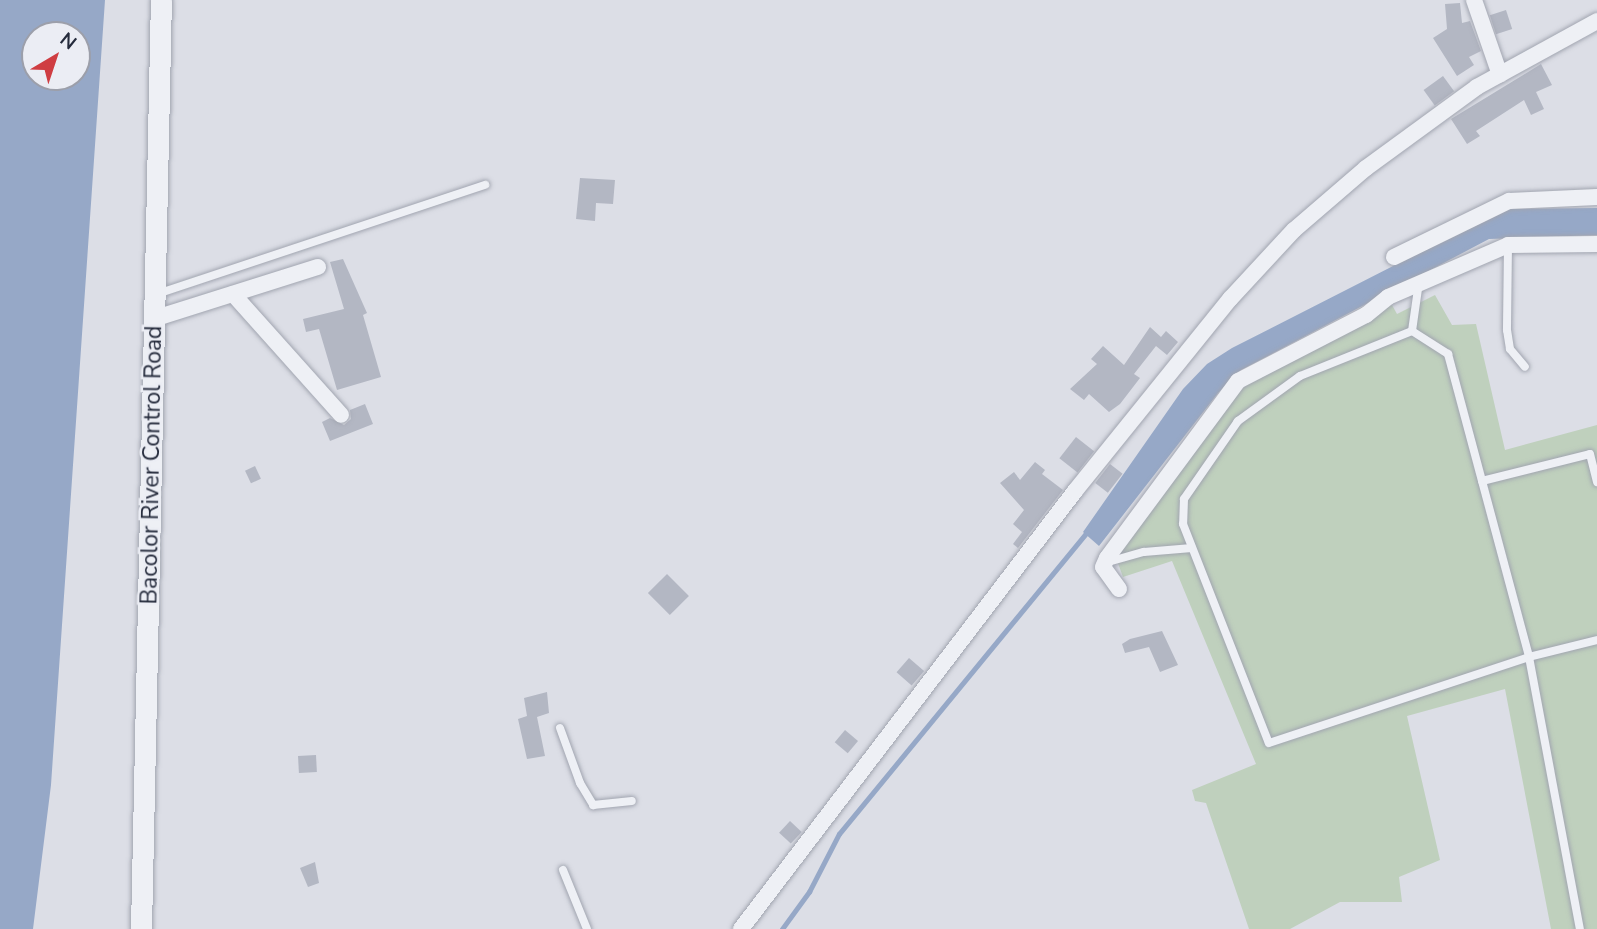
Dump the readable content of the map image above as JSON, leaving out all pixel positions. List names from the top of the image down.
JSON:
{
  "streets": {
    "street": ["Bacolor River Control Road"]
  },
  "north": "top right"
}
